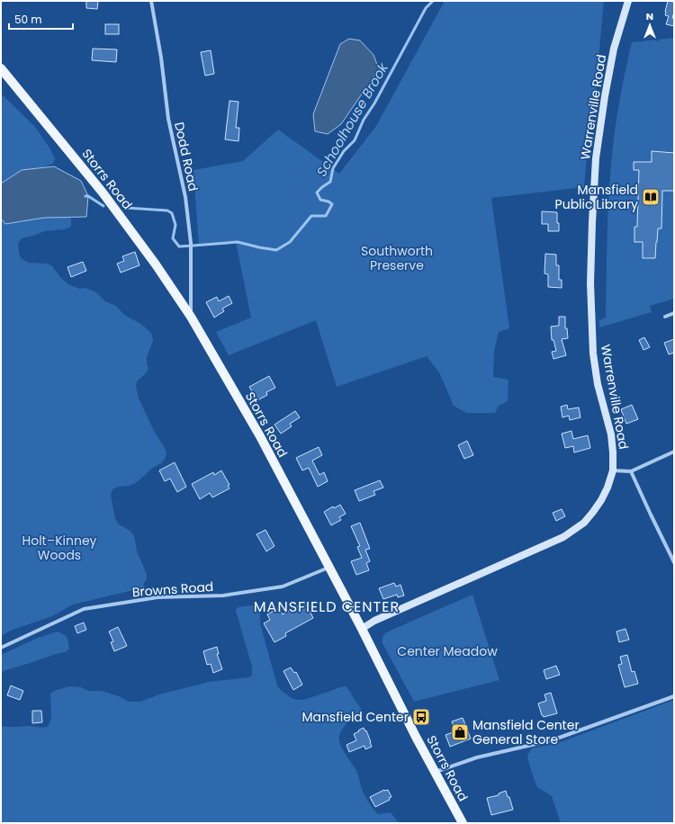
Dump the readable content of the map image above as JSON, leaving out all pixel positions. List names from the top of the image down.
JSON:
{
  "streets": {
    "main road": ["Warrenville Road", "Storrs Road"],
    "street": ["Dodd Road", "Browns Road"]
  },
  "crossings": [
    ["Warrenville Road", "Storrs Road"],
    ["Dodd Road", "Storrs Road"],
    ["Storrs Road", "Browns Road"]
  ],
  "districts": ["MANSFIELD CENTER"],
  "water": ["Schoolhouse Brook"],
  "parks": ["Southworth Preserve", "Holt–Kinney Woods", "Center Meadow"],
  "places": {
    "library": ["Mansfield Public Library"],
    "bus stop": ["Mansfield Center"],
    "shop": ["Mansfield Center General Store"]
  },
  "scale_bar": "50 m",
  "north": "top"
}
